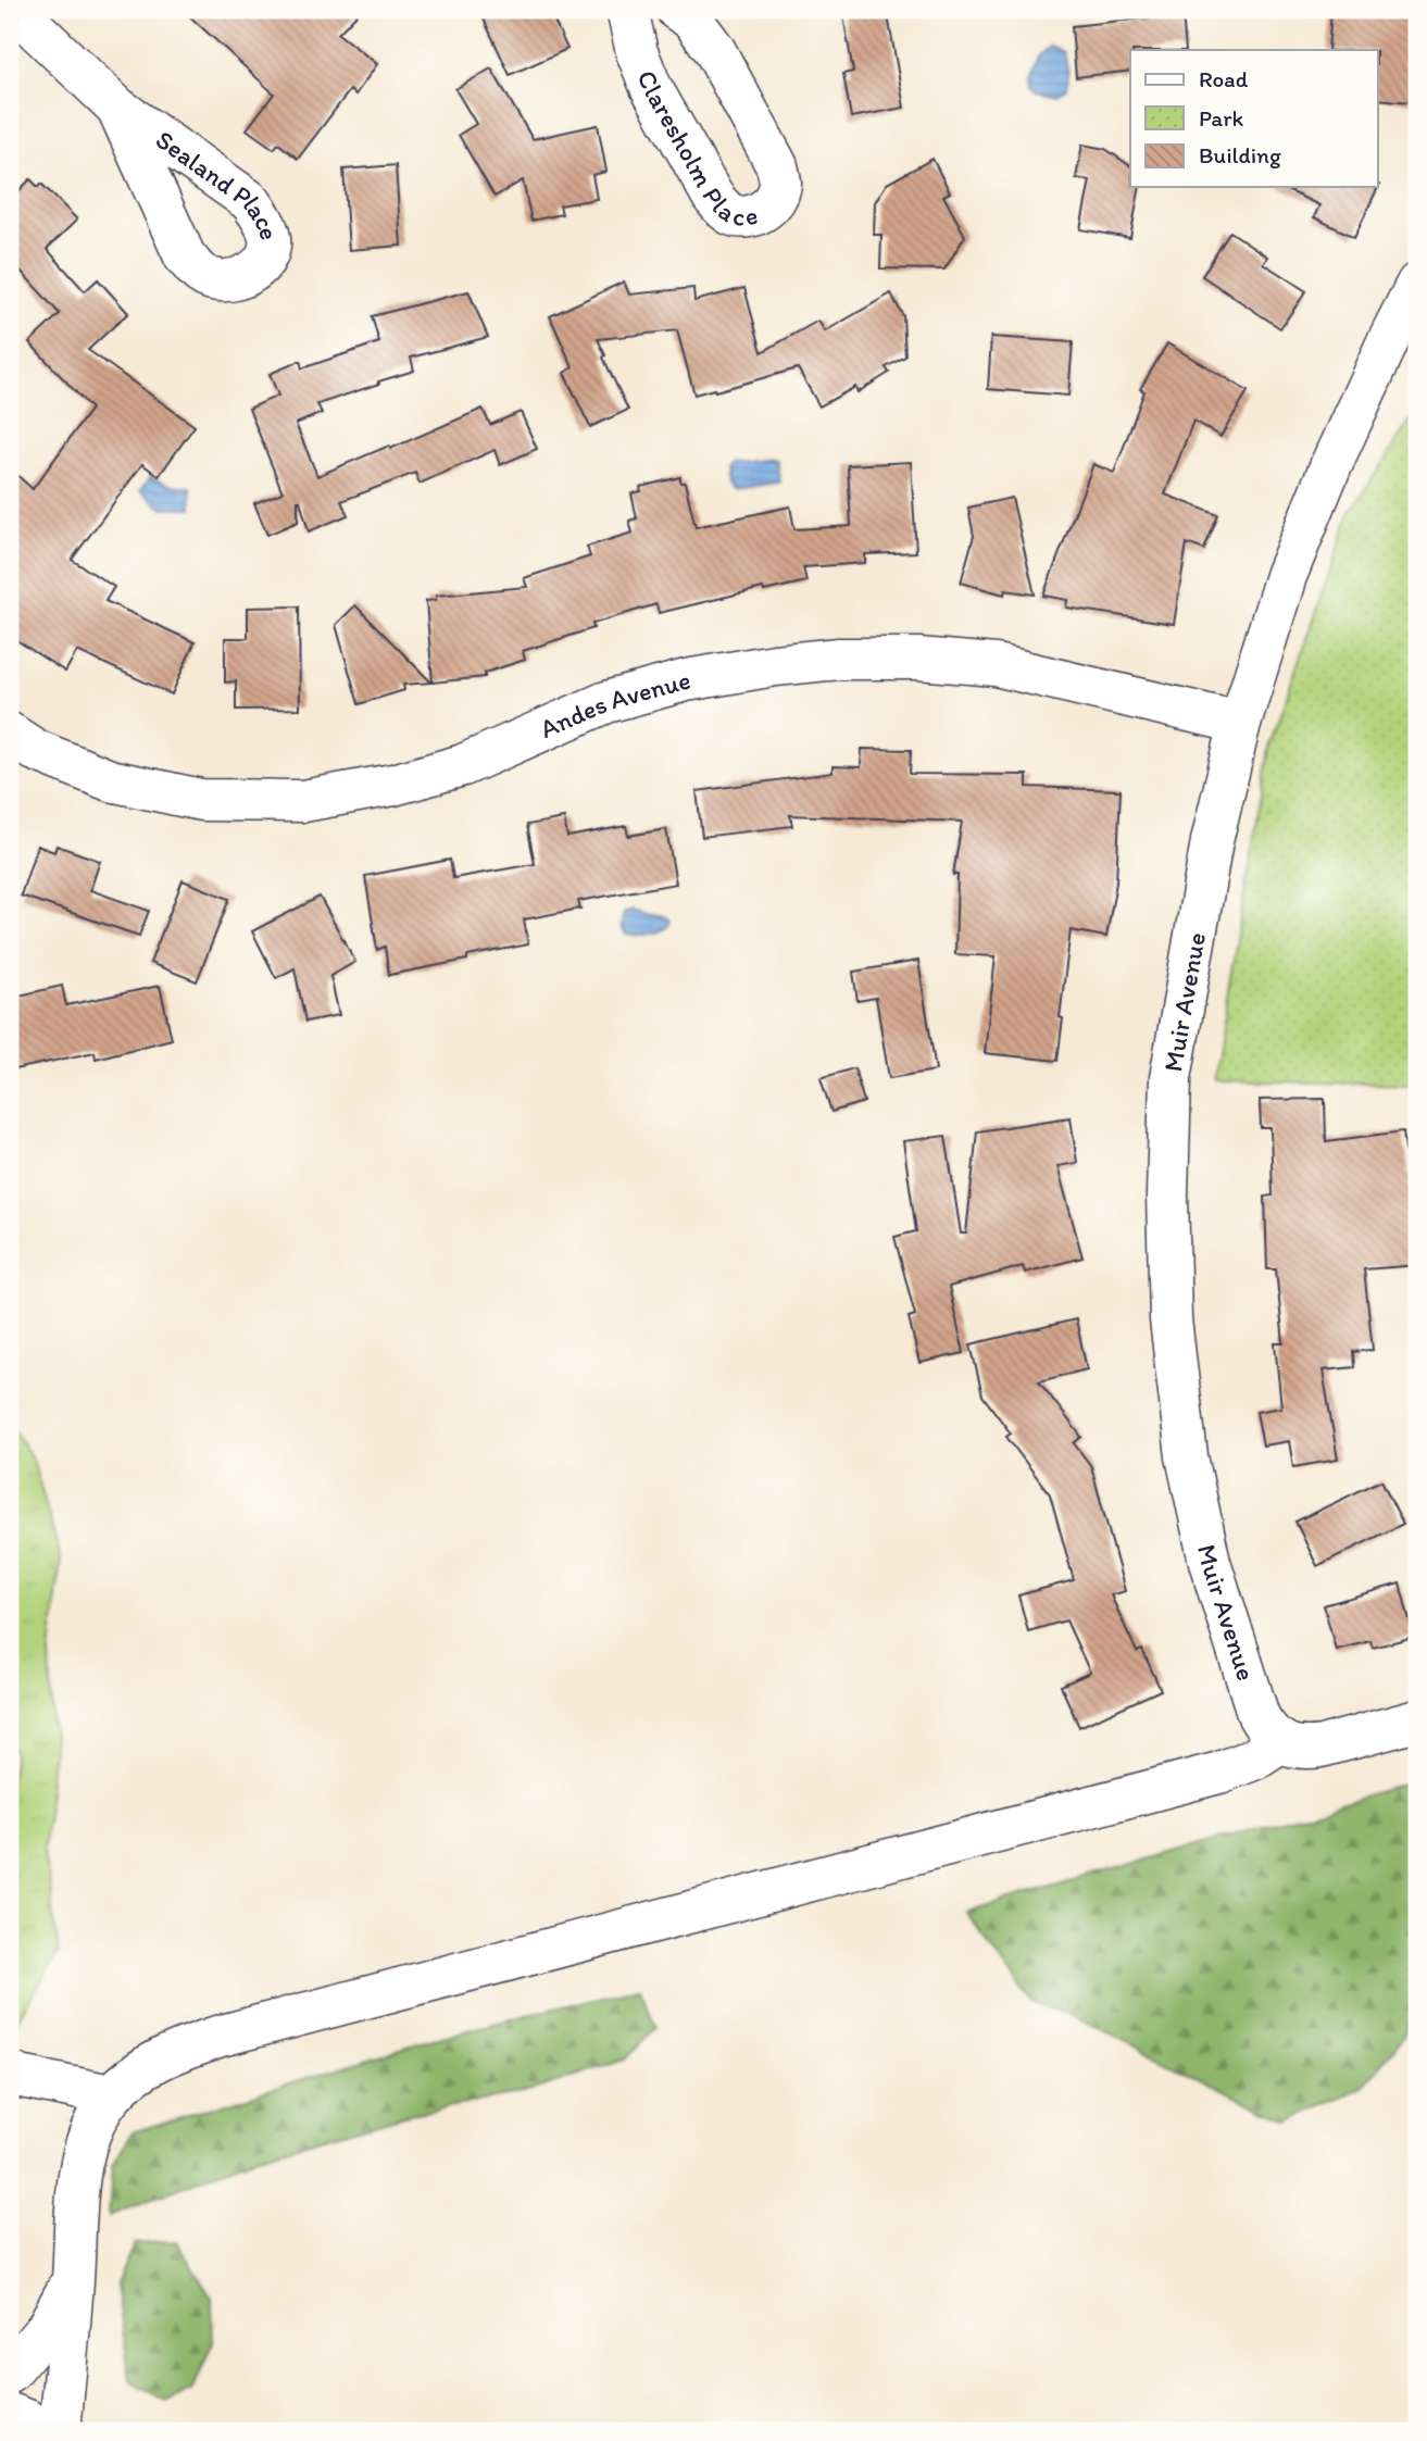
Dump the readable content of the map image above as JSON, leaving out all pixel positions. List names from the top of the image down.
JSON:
{
  "streets": {
    "street": ["Claresholm Place", "Andes Avenue", "Muir Avenue"]
  },
  "crossings": [
    ["Andes Avenue", "Muir Avenue"]
  ],
  "legend": ["Road", "Park", "Building"]
}
